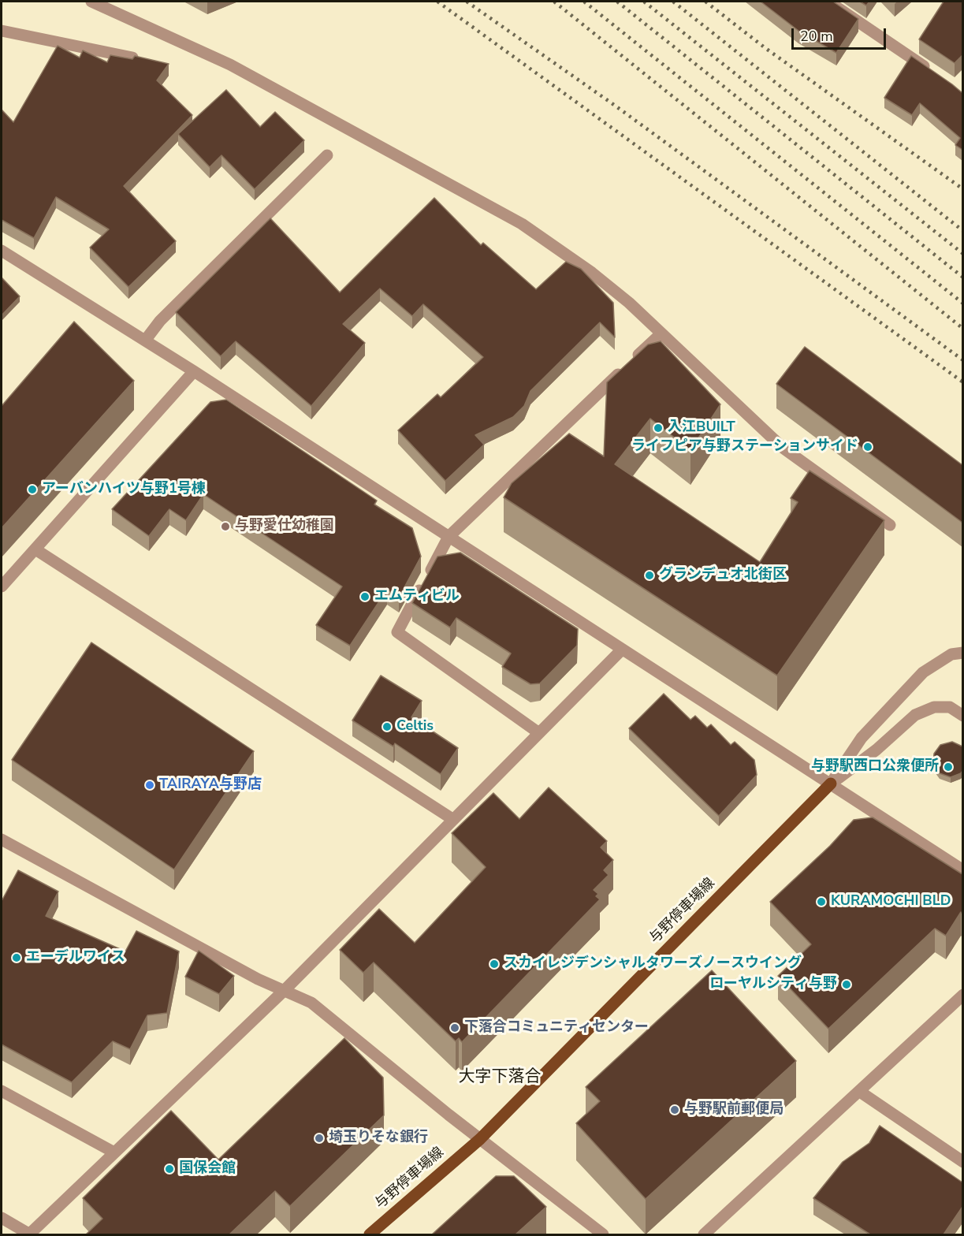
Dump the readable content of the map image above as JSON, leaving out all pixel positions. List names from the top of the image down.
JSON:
{
  "streets": {
    "main road": ["与野停車場線"]
  },
  "districts": ["大字下落合"],
  "places": [
    "入江BUILT",
    "ライフピア与野ステーションサイド",
    "アーバンハイツ与野1号棟",
    "与野愛仕幼稚園",
    "グランデュオ北街区",
    "エムティビル",
    "Celtis",
    "与野駅西口公衆便所",
    "TAIRAYA与野店",
    "KURAMOCHI BLD",
    "エーデルワイス",
    "スカイレジデンシャルタワーズノースウイング",
    "ローヤルシティ与野",
    "下落合コミュニティセンター",
    "与野駅前郵便局",
    "埼玉りそな銀行",
    "国保会館"
  ],
  "scale_bar": "20 m"
}
